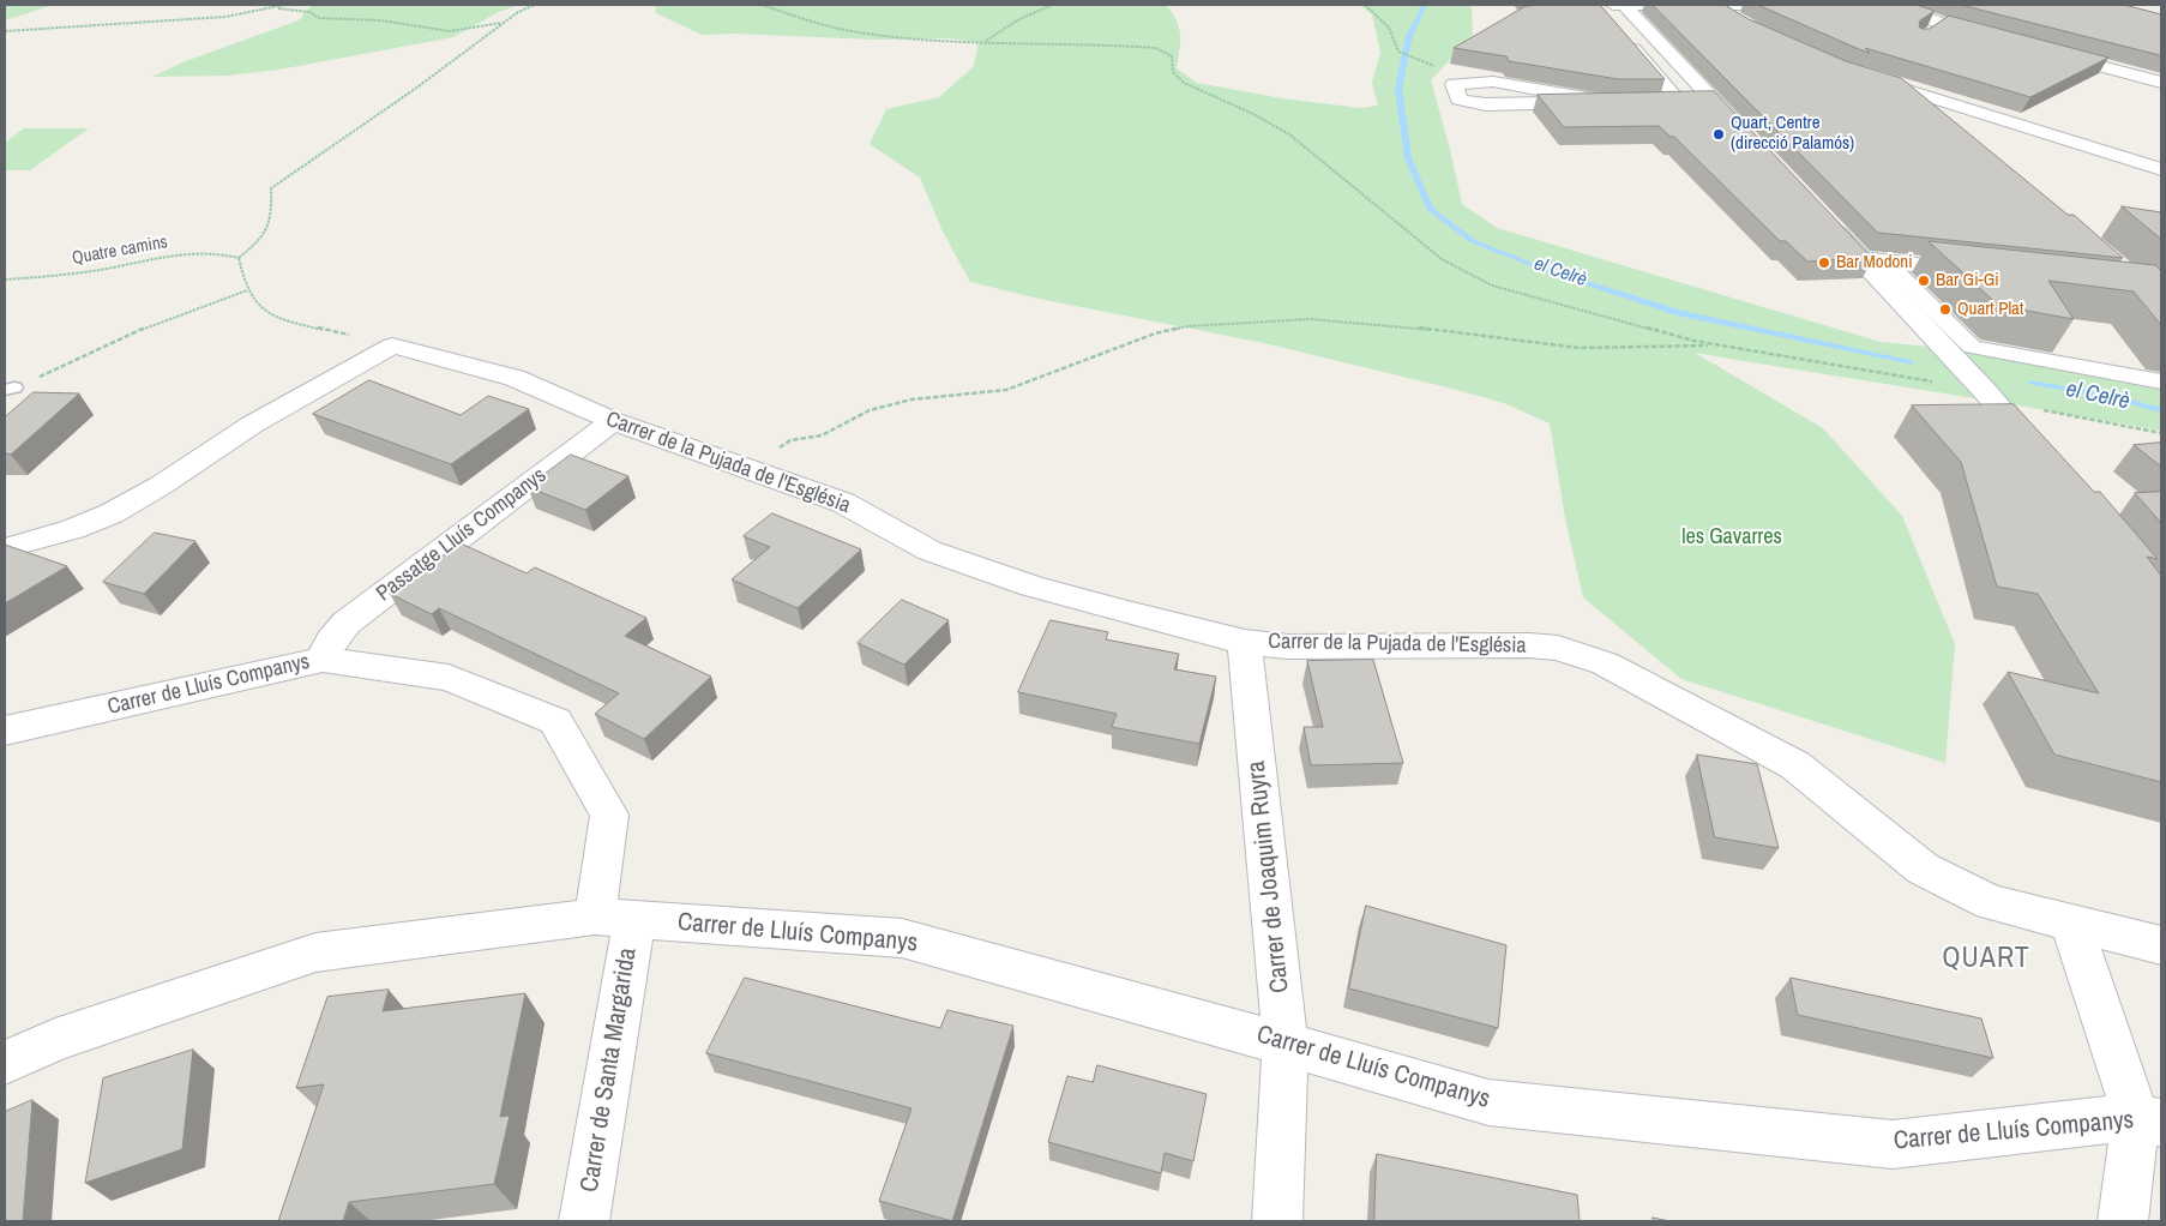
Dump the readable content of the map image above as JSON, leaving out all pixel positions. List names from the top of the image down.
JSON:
{
  "streets": {
    "street": [
      "Carrer de la Pujada de l'Església",
      "Passatge Lluís Companys",
      "Carrer de Lluís Companys",
      "Carrer de Joaquim Ruyra",
      "Carrer de Santa Margarida"
    ],
    "path": ["Quatre camins"]
  },
  "crossings": [
    ["Carrer de la Pujada de l'Església", "Passatge Lluís Companys"],
    ["Carrer de la Pujada de l'Església", "Carrer de Joaquim Ruyra"],
    ["Passatge Lluís Companys", "Carrer de Lluís Companys"],
    ["Carrer de Lluís Companys", "Carrer de Joaquim Ruyra"],
    ["Carrer de Lluís Companys", "Carrer de Santa Margarida"]
  ],
  "districts": ["QUART"],
  "water": ["el Celrè"],
  "parks": ["les Gavarres"],
  "places": [
    "Quart, Centre (direcció Palamós)",
    "Bar Modoni",
    "Bar Gi-Gi",
    "Quart Plat"
  ]
}
